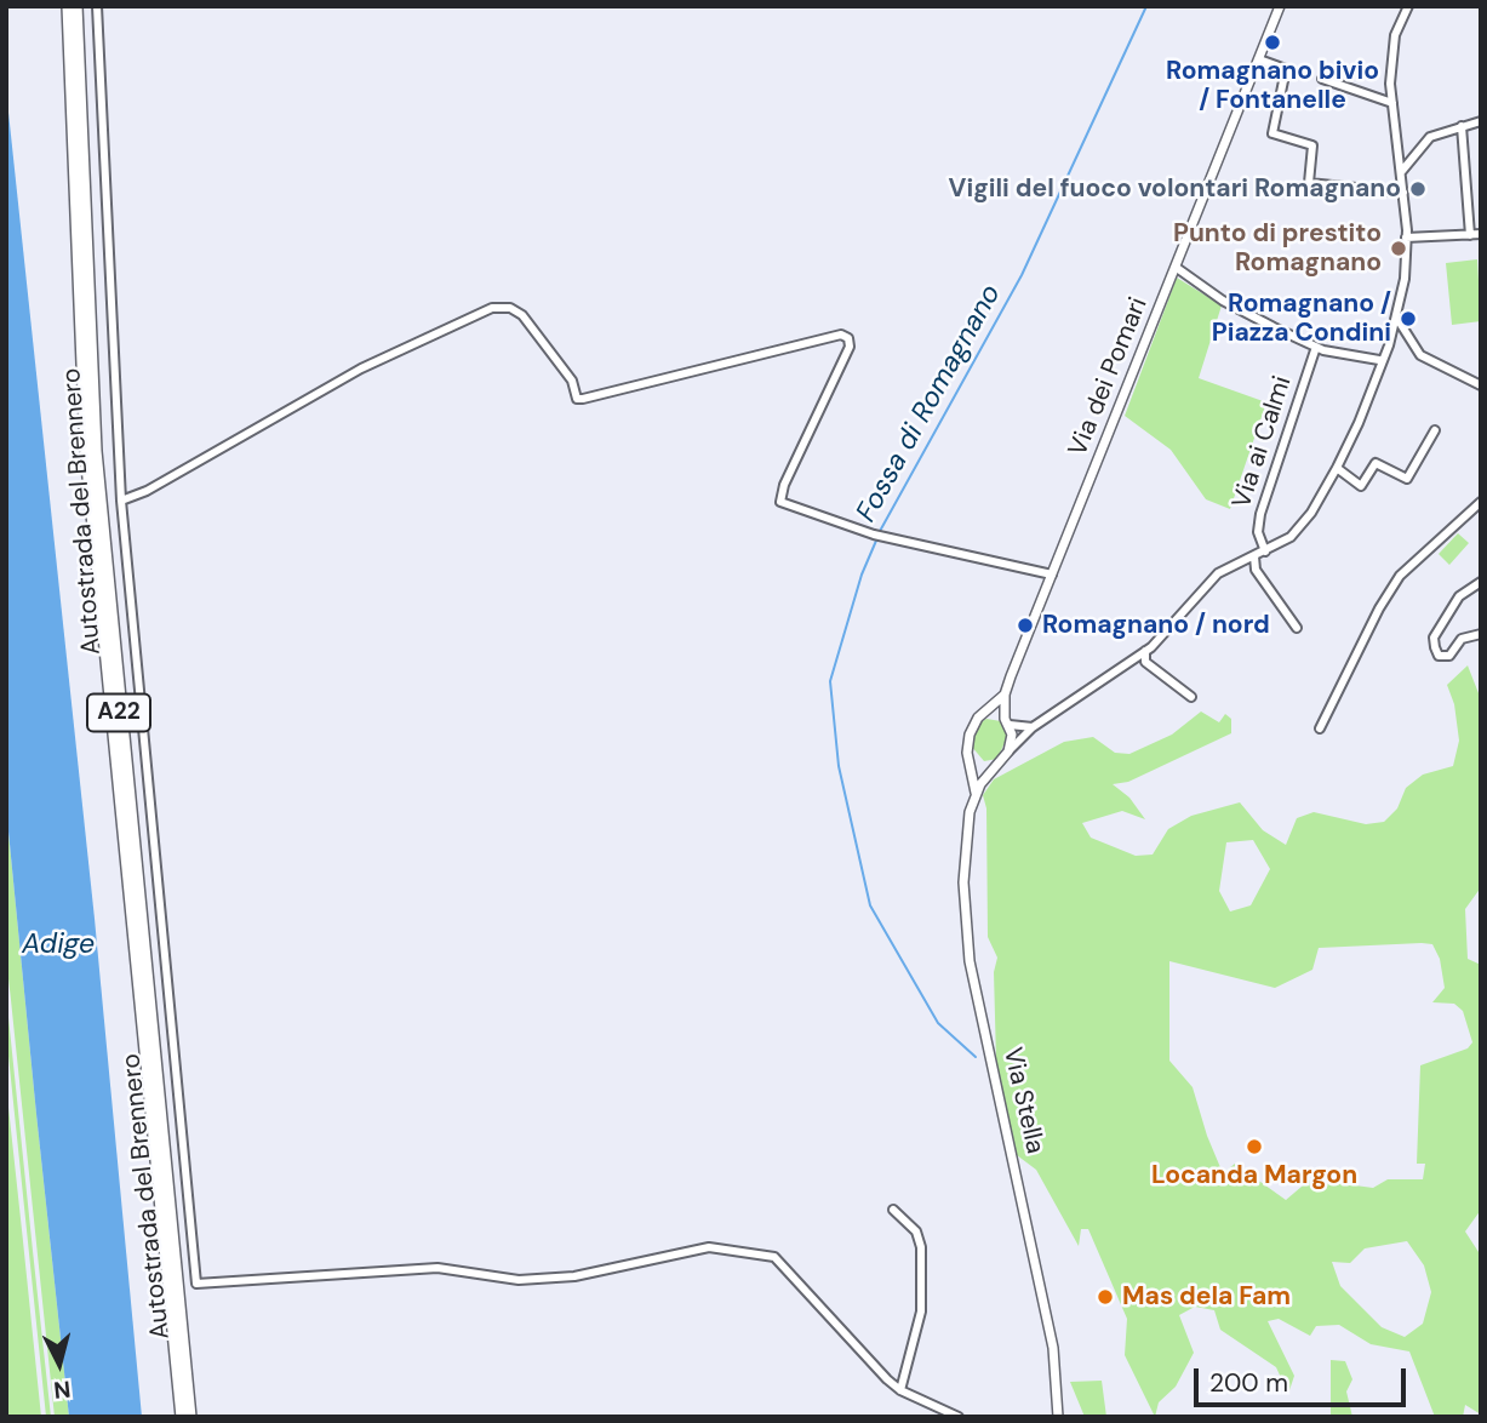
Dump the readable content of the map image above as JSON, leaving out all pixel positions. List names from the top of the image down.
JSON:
{
  "streets": {
    "highway": ["Autostrada del Brennero", "A22"],
    "main road": ["Via dei Pomari", "Via Stella"],
    "street": ["Via ai Calmi"]
  },
  "crossings": [
    ["Via dei Pomari", "Via Stella"]
  ],
  "water": ["Fossa di Romagnano", "Adige"],
  "places": [
    "Romagnano bivio / Fontanelle",
    "Vigili del fuoco volontari Romagnano",
    "Punto di prestito Romagnano",
    "Romagnano / Piazza Condini",
    "Romagnano / nord",
    "Locanda Margon",
    "Mas dela Fam"
  ],
  "scale_bar": "200 m",
  "north": "bottom"
}
